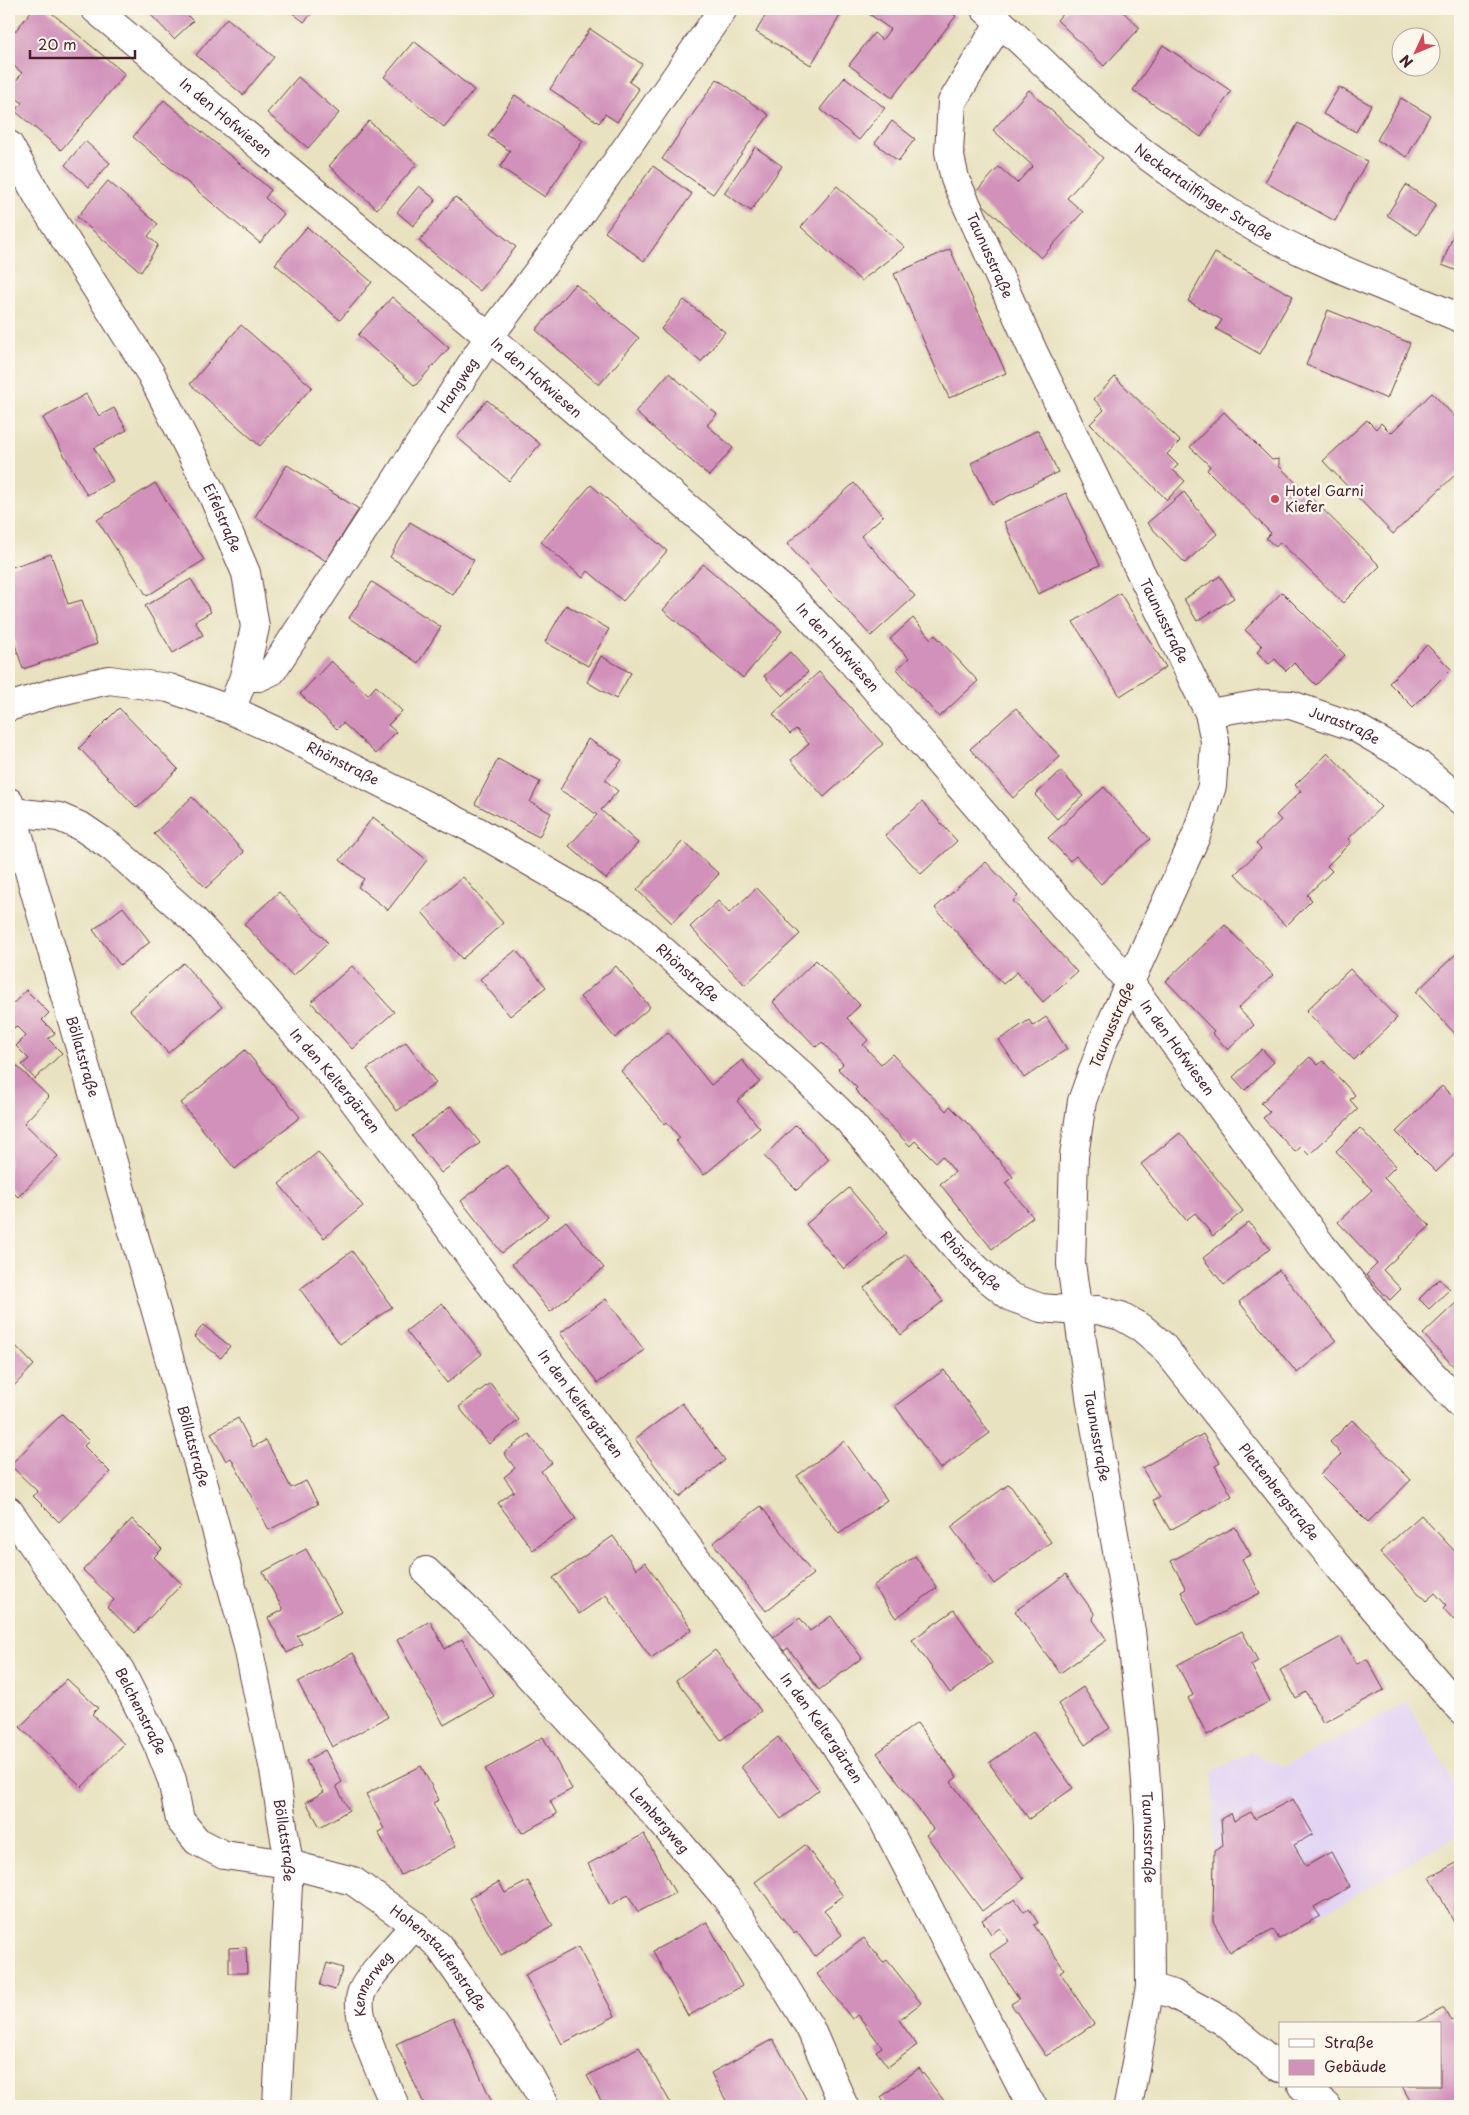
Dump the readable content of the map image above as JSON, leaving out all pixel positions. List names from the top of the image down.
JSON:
{
  "streets": {
    "street": [
      "In den Hofwiesen",
      "Neckartailfinger Straße",
      "Taunusstraße",
      "Hangweg",
      "Eifelstraße",
      "Jurastraße",
      "Rhönstraße",
      "Böllatstraße",
      "In den Keltergärten",
      "Plettenbergstraße",
      "Belchenstraße",
      "Lembergweg",
      "Hohenstaufenstraße",
      "Kennerweg"
    ]
  },
  "crossings": [
    ["In den Hofwiesen", "Taunusstraße"],
    ["In den Hofwiesen", "Hangweg"],
    ["Neckartailfinger Straße", "Taunusstraße"],
    ["Taunusstraße", "Jurastraße"],
    ["Taunusstraße", "Rhönstraße"],
    ["Taunusstraße", "Plettenbergstraße"],
    ["Hangweg", "Eifelstraße"],
    ["Eifelstraße", "Rhönstraße"],
    ["Rhönstraße", "Plettenbergstraße"],
    ["Böllatstraße", "In den Keltergärten"],
    ["Böllatstraße", "Belchenstraße"],
    ["Böllatstraße", "Hohenstaufenstraße"],
    ["Belchenstraße", "Hohenstaufenstraße"],
    ["Hohenstaufenstraße", "Kennerweg"]
  ],
  "places": ["Hotel Garni Kiefer"],
  "legend": ["Straße", "Gebäude"],
  "scale_bar": "20 m",
  "north": "bottom left"
}
